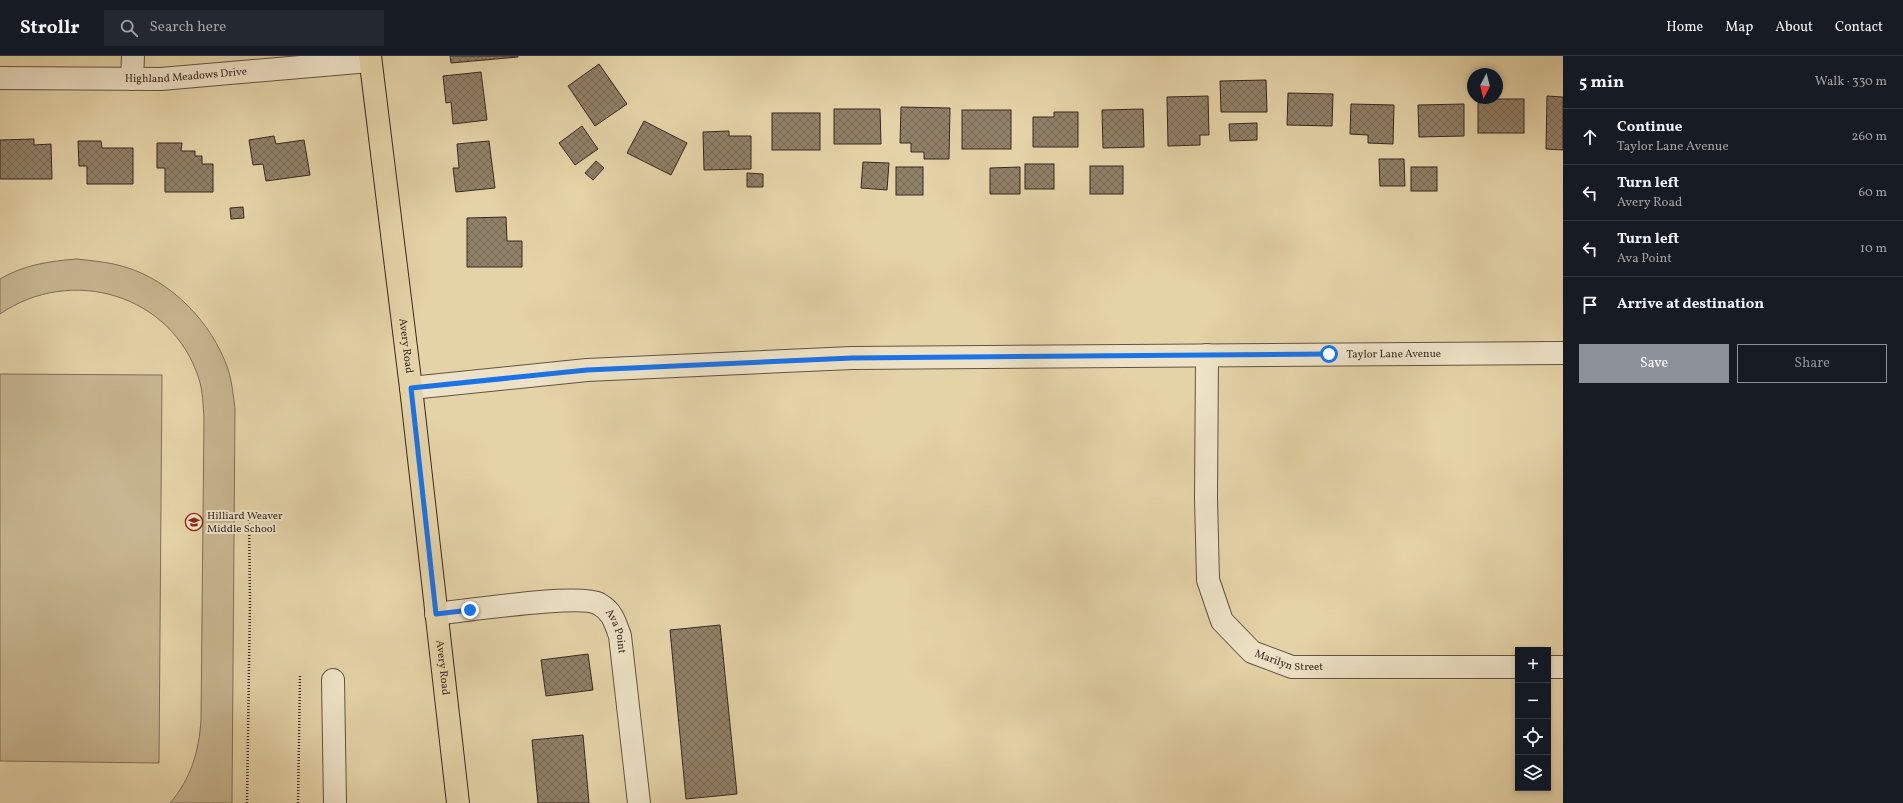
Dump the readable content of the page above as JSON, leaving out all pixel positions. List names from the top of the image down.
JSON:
{
  "streets": {
    "main road": ["Avery Road"],
    "street": [
      "Highland Meadows Drive",
      "Taylor Lane Avenue",
      "Ava Point",
      "Marilyn Street"
    ]
  },
  "crossings": [
    ["Highland Meadows Drive", "Avery Road"],
    ["Avery Road", "Taylor Lane Avenue"],
    ["Avery Road", "Ava Point"],
    ["Taylor Lane Avenue", "Marilyn Street"]
  ],
  "places": {
    "school or university": ["Hilliard Weaver Middle School"]
  },
  "north": "bottom",
  "page": {
    "header": "Strollr",
    "search": "Search here",
    "nav": [
      "Home",
      "Map",
      "About",
      "Contact"
    ],
    "heading": ["5 min", "Walk · 330 m"],
    "list": [
      ["Continue", "Taylor Lane Avenue", "260 m"],
      ["Turn left", "Avery Road", "60 m"],
      ["Turn left", "Ava Point", "10 m"],
      "Arrive at destination"
    ],
    "buttons": ["Save", "Share"],
    "map_buttons": ["+", "−"]
  }
}
